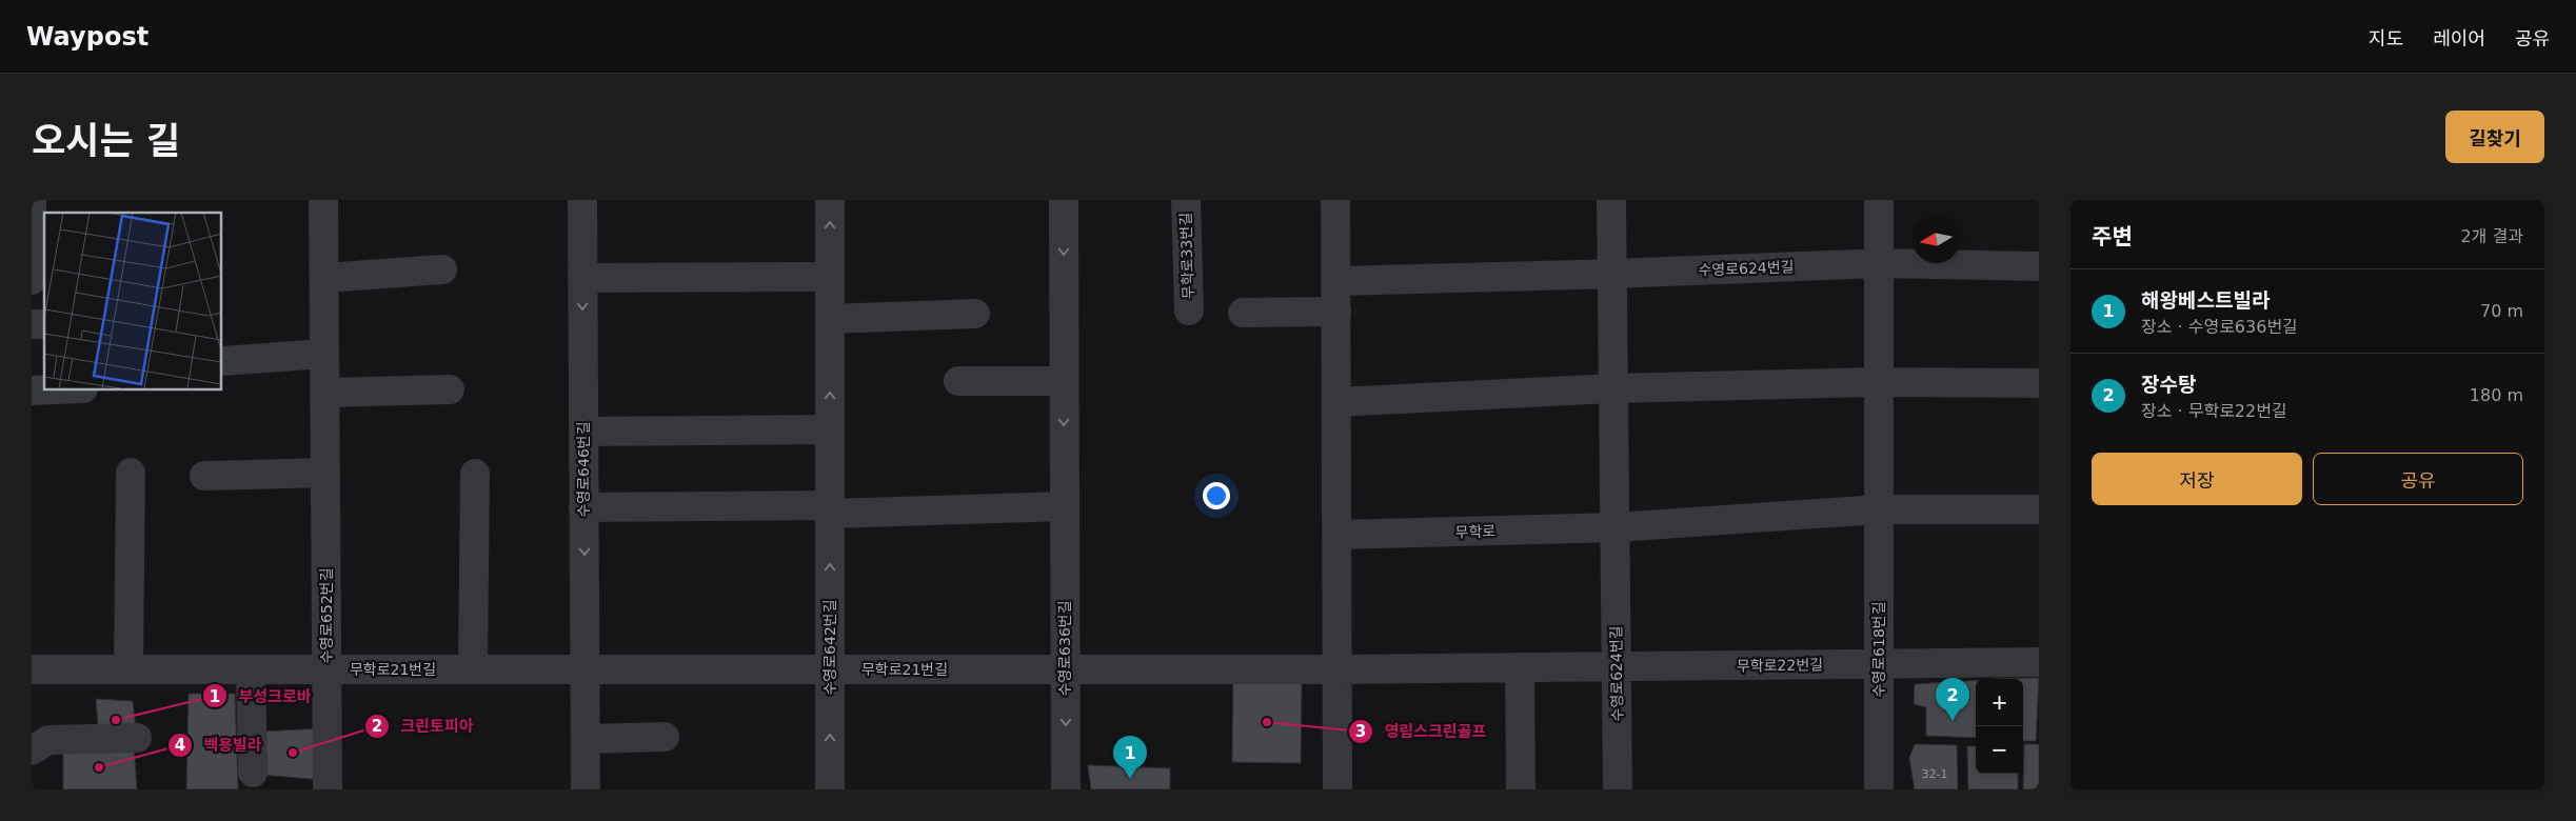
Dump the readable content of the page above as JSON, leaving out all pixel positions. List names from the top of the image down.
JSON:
{
  "streets": {
    "street": [
      "무학로33번길",
      "수영로624번길",
      "수영로646번길",
      "무학로",
      "수영로652번길",
      "수영로642번길",
      "수영로636번길",
      "수영로618번길",
      "무학로22번길",
      "무학로21번길"
    ]
  },
  "crossings": [
    ["수영로624번길", "무학로"],
    ["수영로624번길", "수영로618번길"],
    ["수영로624번길", "무학로22번길"],
    ["수영로646번길", "무학로21번길"],
    ["수영로652번길", "무학로21번길"],
    ["수영로642번길", "무학로21번길"],
    ["수영로636번길", "무학로21번길"],
    ["수영로618번길", "무학로22번길"],
    ["무학로22번길", "무학로21번길"]
  ],
  "one_way": ["수영로642번길", "수영로636번길"],
  "places": [
    "부성크로바",
    "영림스크린골프",
    "크린토피아",
    "백용빌라"
  ],
  "house_numbers": ["32-1"],
  "north": "left",
  "page": {
    "header": "Waypost",
    "nav": ["지도", "레이어", "공유"],
    "title": "오시는 길",
    "buttons": [
      "길찾기",
      ["저장", "공유"]
    ],
    "heading": ["주변", "2개 결과"],
    "list": [
      {
        "mark": "1",
        "name": "해왕베스트빌라",
        "note": "장소 · 수영로636번길",
        "value": "70 m"
      },
      {
        "mark": "2",
        "name": "장수탕",
        "note": "장소 · 무학로22번길",
        "value": "180 m"
      }
    ],
    "pins": ["2", "1"],
    "map_buttons": ["+", "−"]
  }
}
